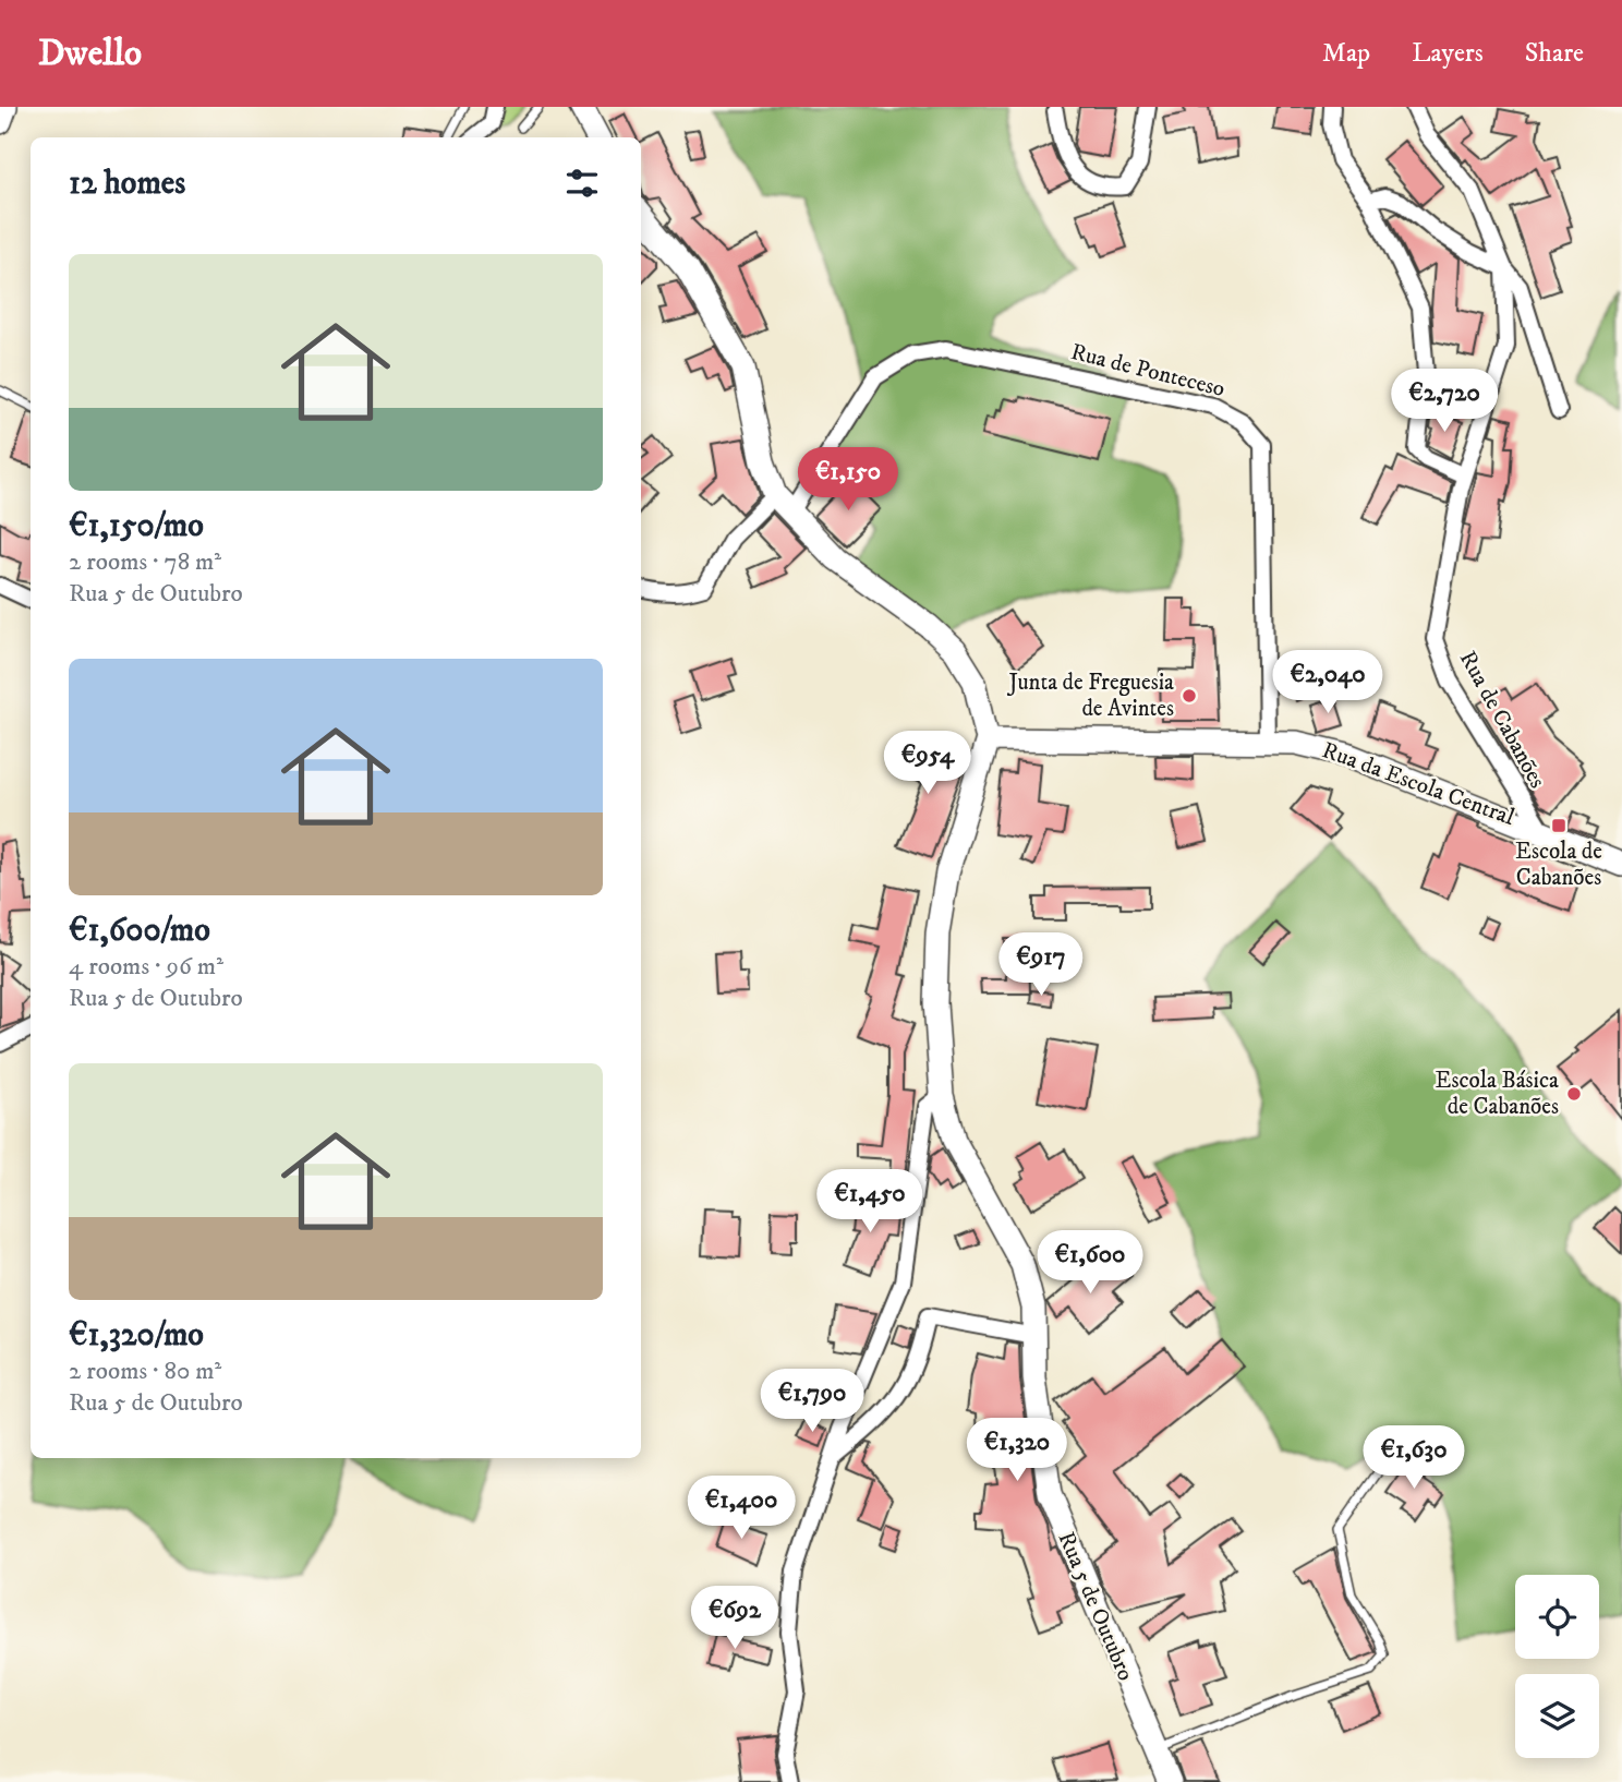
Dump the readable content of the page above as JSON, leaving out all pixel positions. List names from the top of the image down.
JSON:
{
  "streets": {
    "street": [
      "Rua de Ponteceso",
      "Rua de Cabanões",
      "Rua da Escola Central",
      "Rua 5 de Outubro"
    ]
  },
  "crossings": [
    ["Rua de Ponteceso", "Rua da Escola Central"],
    ["Rua de Cabanões", "Rua da Escola Central"],
    ["Rua da Escola Central", "Rua 5 de Outubro"]
  ],
  "places": {
    "other": ["Junta de Freguesia de Avintes", "Escola Básica de Cabanões"],
    "transit": ["Escola de Cabanões"]
  },
  "page": {
    "header": "Dwello",
    "nav": ["Map", "Layers", "Share"],
    "heading": "12 homes",
    "list": [
      {
        "name": "€1,150/mo",
        "note": "2 rooms · 78 m² · Rua 5 de Outubro"
      },
      {
        "name": "€1,600/mo",
        "note": "4 rooms · 96 m² · Rua 5 de Outubro"
      },
      {
        "name": "€1,320/mo",
        "note": "2 rooms · 80 m² · Rua 5 de Outubro"
      }
    ],
    "price": [
      "€2,720",
      "€1,150",
      "€2,040",
      "€954",
      "€917",
      "€1,450",
      "€1,600",
      "€1,790",
      "€1,320",
      "€1,630",
      "€1,400",
      "€692"
    ]
  }
}
